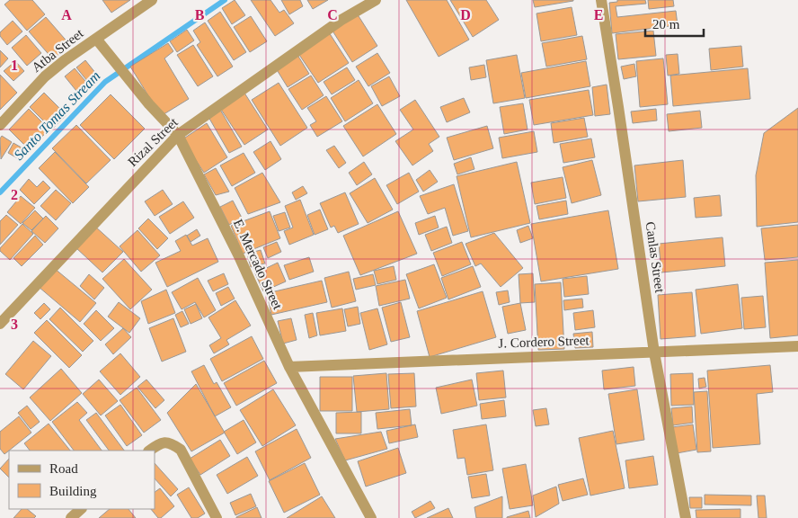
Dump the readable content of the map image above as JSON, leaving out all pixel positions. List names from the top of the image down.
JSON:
{
  "streets": {
    "street": [
      "Atba Street",
      "Rizal Street",
      "Canlas Street",
      "E. Mercado Street",
      "J. Cordero Street"
    ]
  },
  "crossings": [
    ["Atba Street", "E. Mercado Street"],
    ["Rizal Street", "E. Mercado Street"],
    ["Canlas Street", "J. Cordero Street"],
    ["E. Mercado Street", "J. Cordero Street"]
  ],
  "water": ["Santo Tomas Stream"],
  "legend": ["Road", "Building"],
  "scale_bar": "20 m",
  "grid": {
    "columns": [
      "A",
      "B",
      "C",
      "D",
      "E"
    ],
    "rows": ["1", "2", "3"]
  }
}
